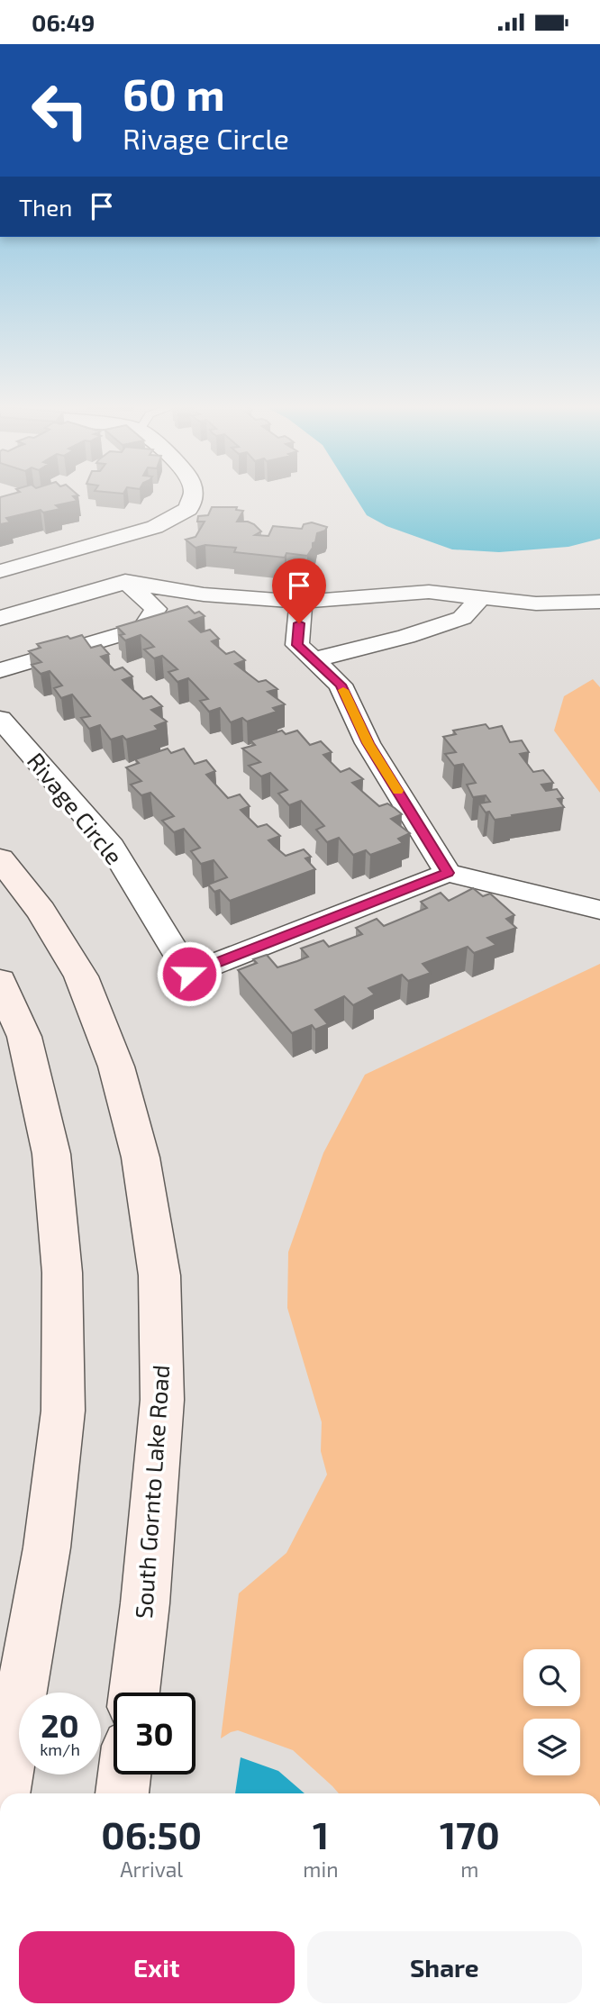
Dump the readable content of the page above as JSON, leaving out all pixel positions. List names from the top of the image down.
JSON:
{
  "streets": {
    "street": ["Rivage Circle", "South Gornto Lake Road"]
  },
  "page": {
    "status": "06:49",
    "turn": ["60 m", "Rivage Circle"],
    "then": "Then",
    "speed": "20 km/h",
    "limit": "30",
    "eta": [
      "06:50",
      "Arrival",
      "1",
      "min",
      "170",
      "m"
    ],
    "buttons": ["Exit", "Share"]
  }
}
